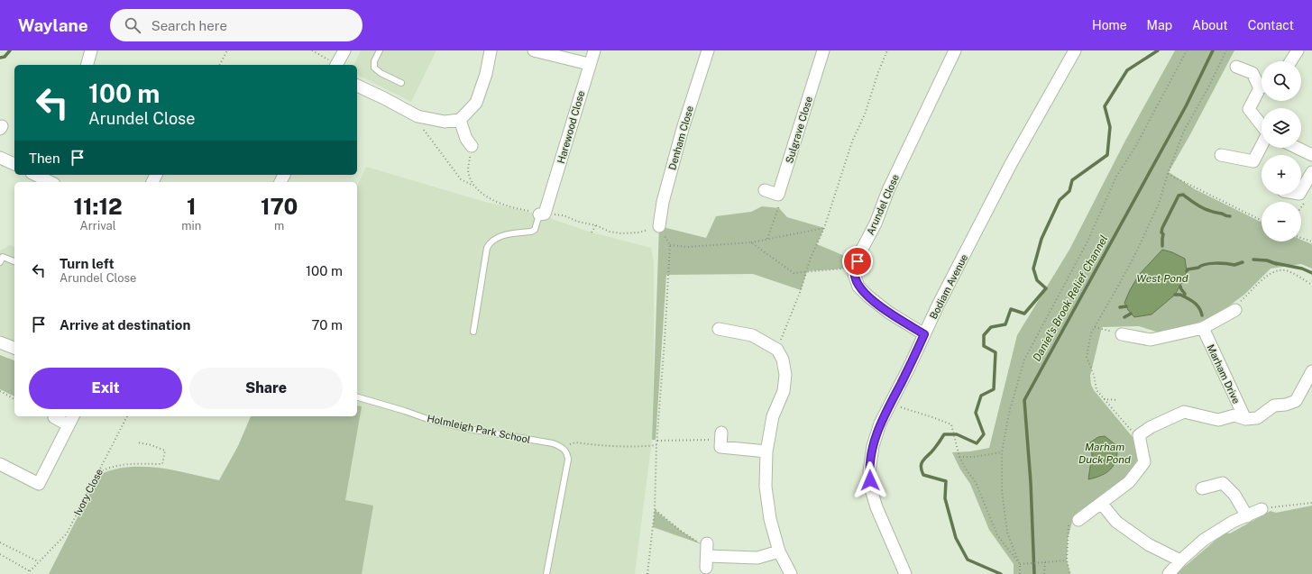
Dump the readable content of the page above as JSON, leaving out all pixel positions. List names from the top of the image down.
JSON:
{
  "streets": {
    "street": [
      "Harewood Close",
      "Sulgrave Close",
      "Denham Close",
      "Arundel Close",
      "Bodiam Avenue",
      "Marham Drive"
    ],
    "lane": ["Holmleigh Park School"],
    "path": ["Ivory Close"]
  },
  "crossings": [
    ["Arundel Close", "Bodiam Avenue"]
  ],
  "water": ["West Pond", "Daniel's Brook Relief Channel", "Marham Duck Pond"],
  "page": {
    "header": "Waylane",
    "search": "Search here",
    "nav": [
      "Home",
      "Map",
      "About",
      "Contact"
    ],
    "map_buttons": ["+", "−"],
    "turn": ["100 m", "Arundel Close"],
    "then": "Then",
    "eta": [
      "11:12",
      "Arrival",
      "1",
      "min",
      "170",
      "m"
    ],
    "list": [
      {
        "name": "Turn left",
        "note": "Arundel Close",
        "value": "100 m"
      },
      {
        "name": "Arrive at destination",
        "value": "70 m"
      }
    ],
    "buttons": ["Exit", "Share"]
  }
}
